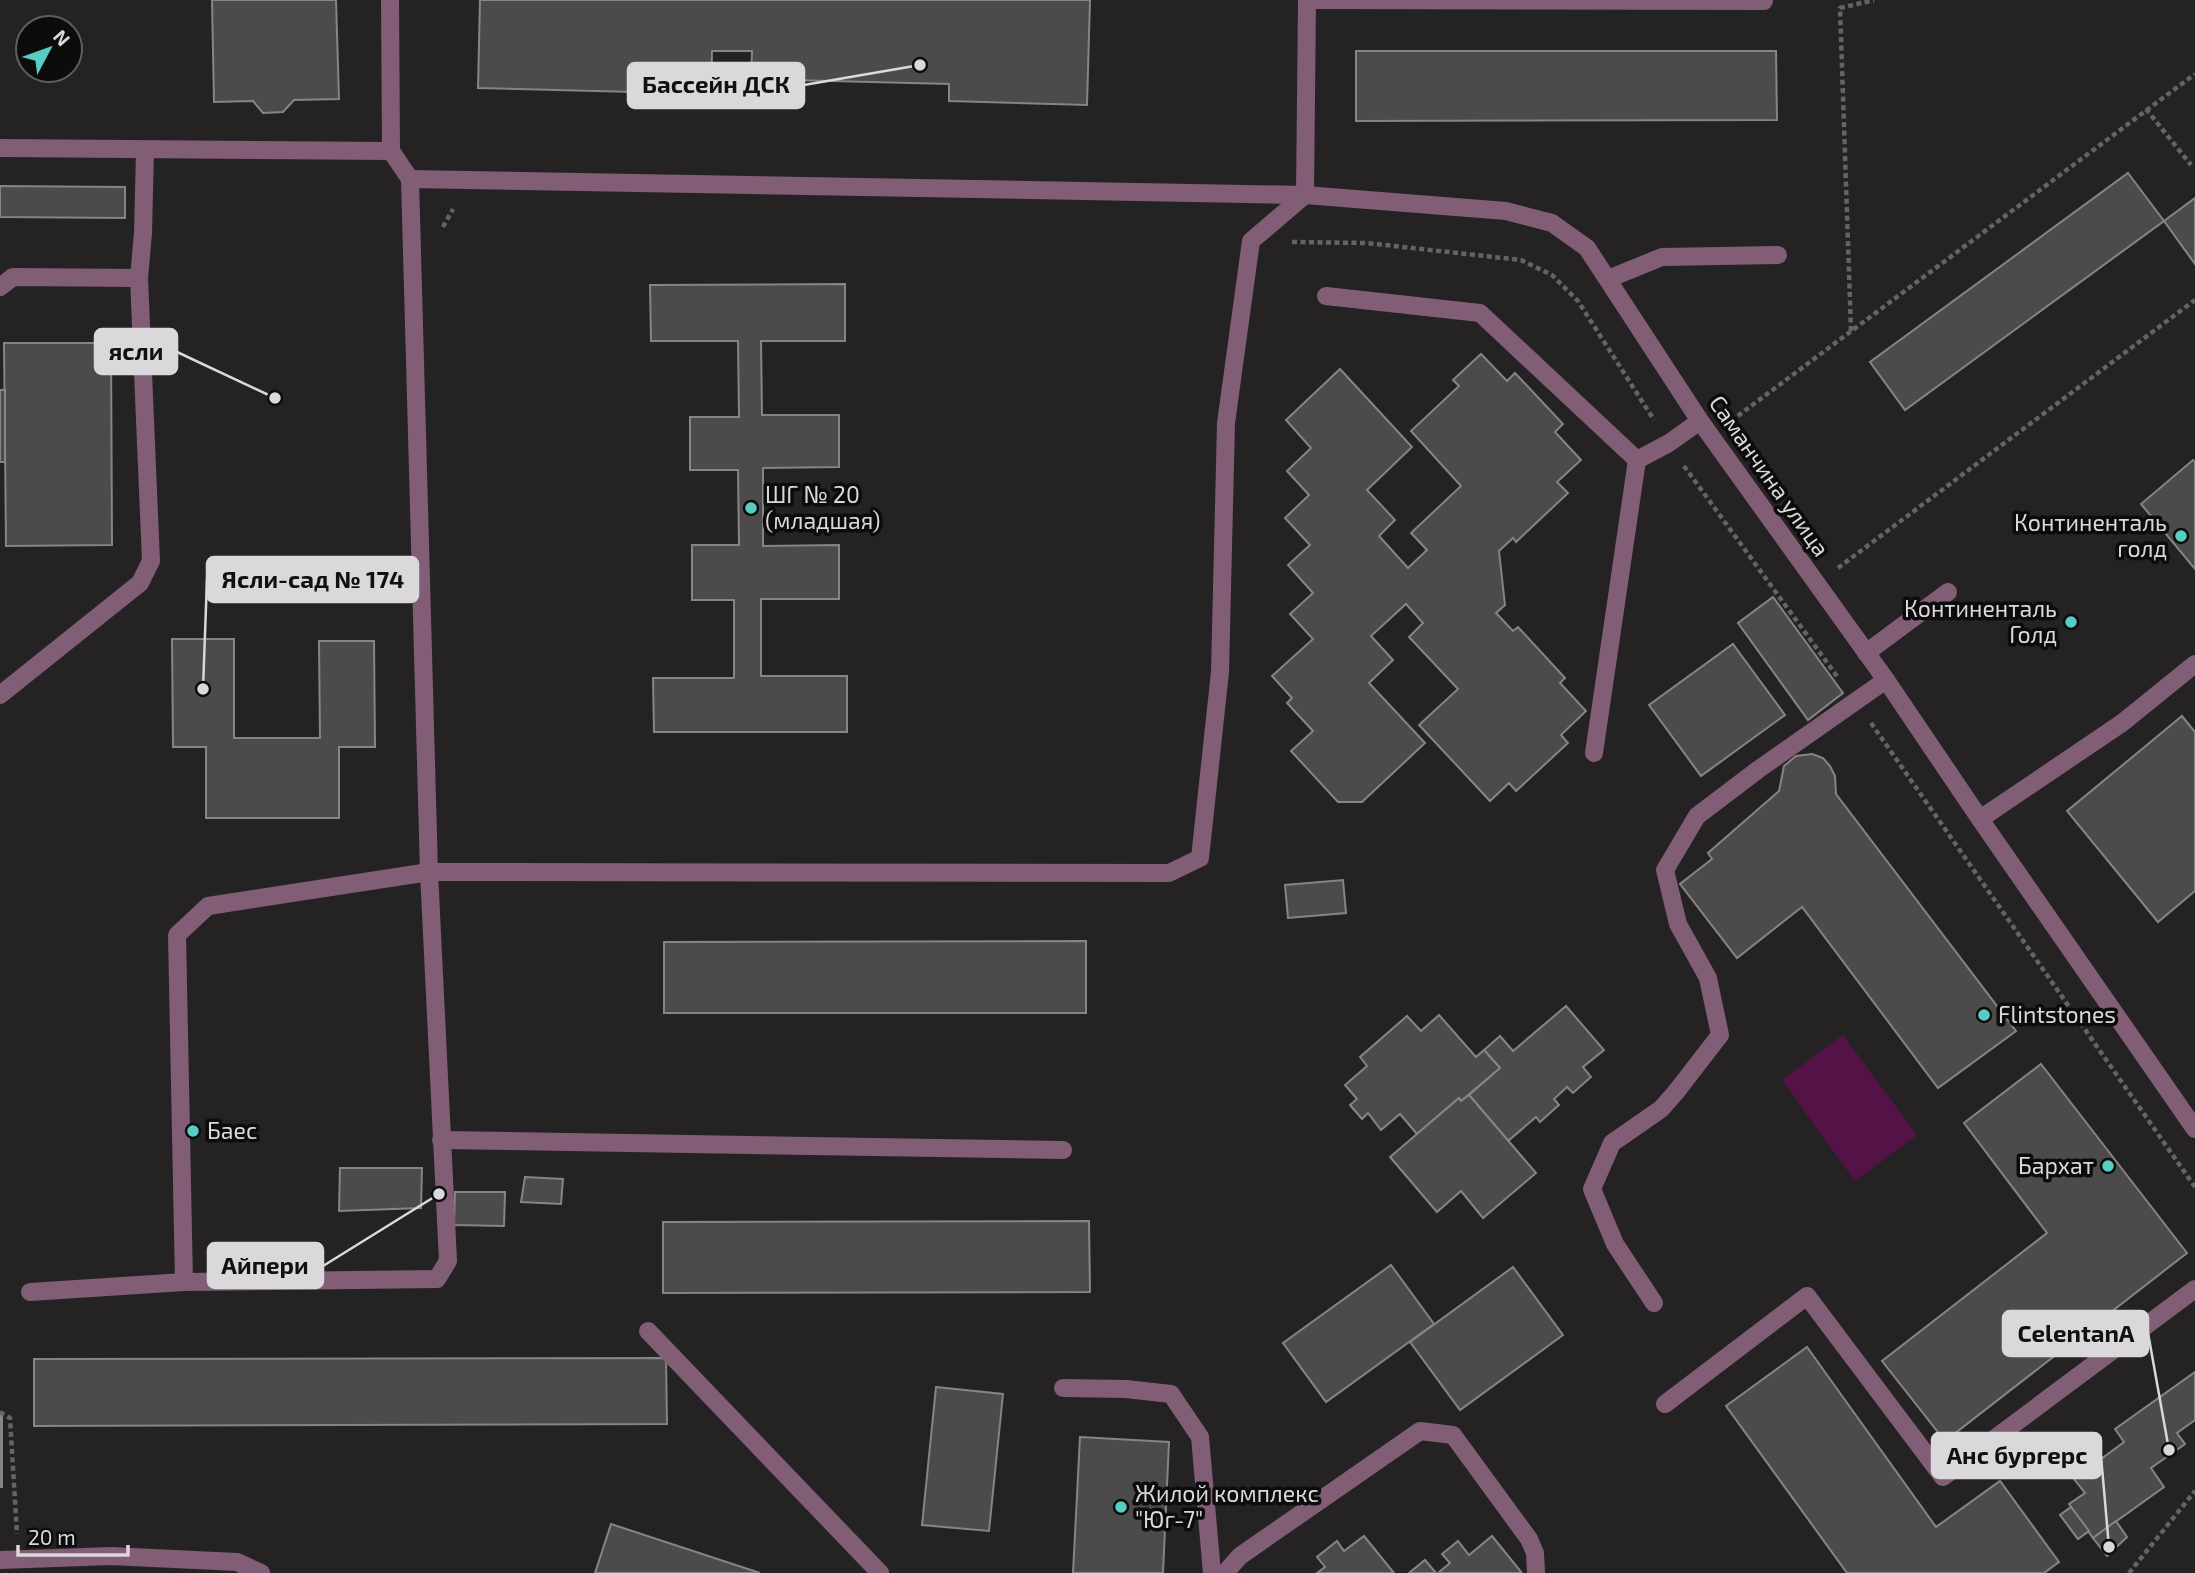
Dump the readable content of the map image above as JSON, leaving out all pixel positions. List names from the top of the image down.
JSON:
{
  "streets": {
    "street": ["Саманчина улица"]
  },
  "places": [
    "Бассейн ДСК",
    "ясли",
    "ШГ № 20 (младшая)",
    "Континенталь голд",
    "Континенталь Голд",
    "Ясли-сад № 174",
    "Flintstones",
    "Баес",
    "Бархат",
    "Айпери",
    "CelentanA",
    "Жилой комплекс \"Юг-7\"",
    "Анс бургерс"
  ],
  "scale_bar": "20 m",
  "north": "top right"
}
